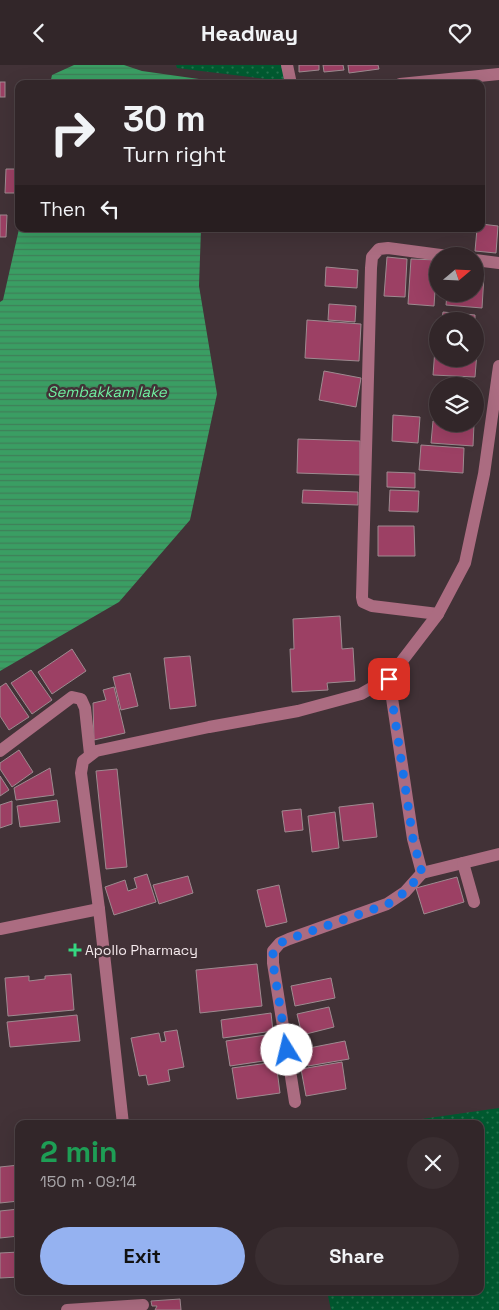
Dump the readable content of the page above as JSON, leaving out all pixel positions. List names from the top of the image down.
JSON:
{
  "water": ["Sembakkam lake"],
  "places": {
    "health": ["Apollo Pharmacy"]
  },
  "north": "right",
  "page": {
    "header": "Headway",
    "turn": ["30 m", "Turn right"],
    "then": "Then",
    "heading": ["2 min", "150 m · 09:14"],
    "buttons": ["Exit", "Share"]
  }
}
